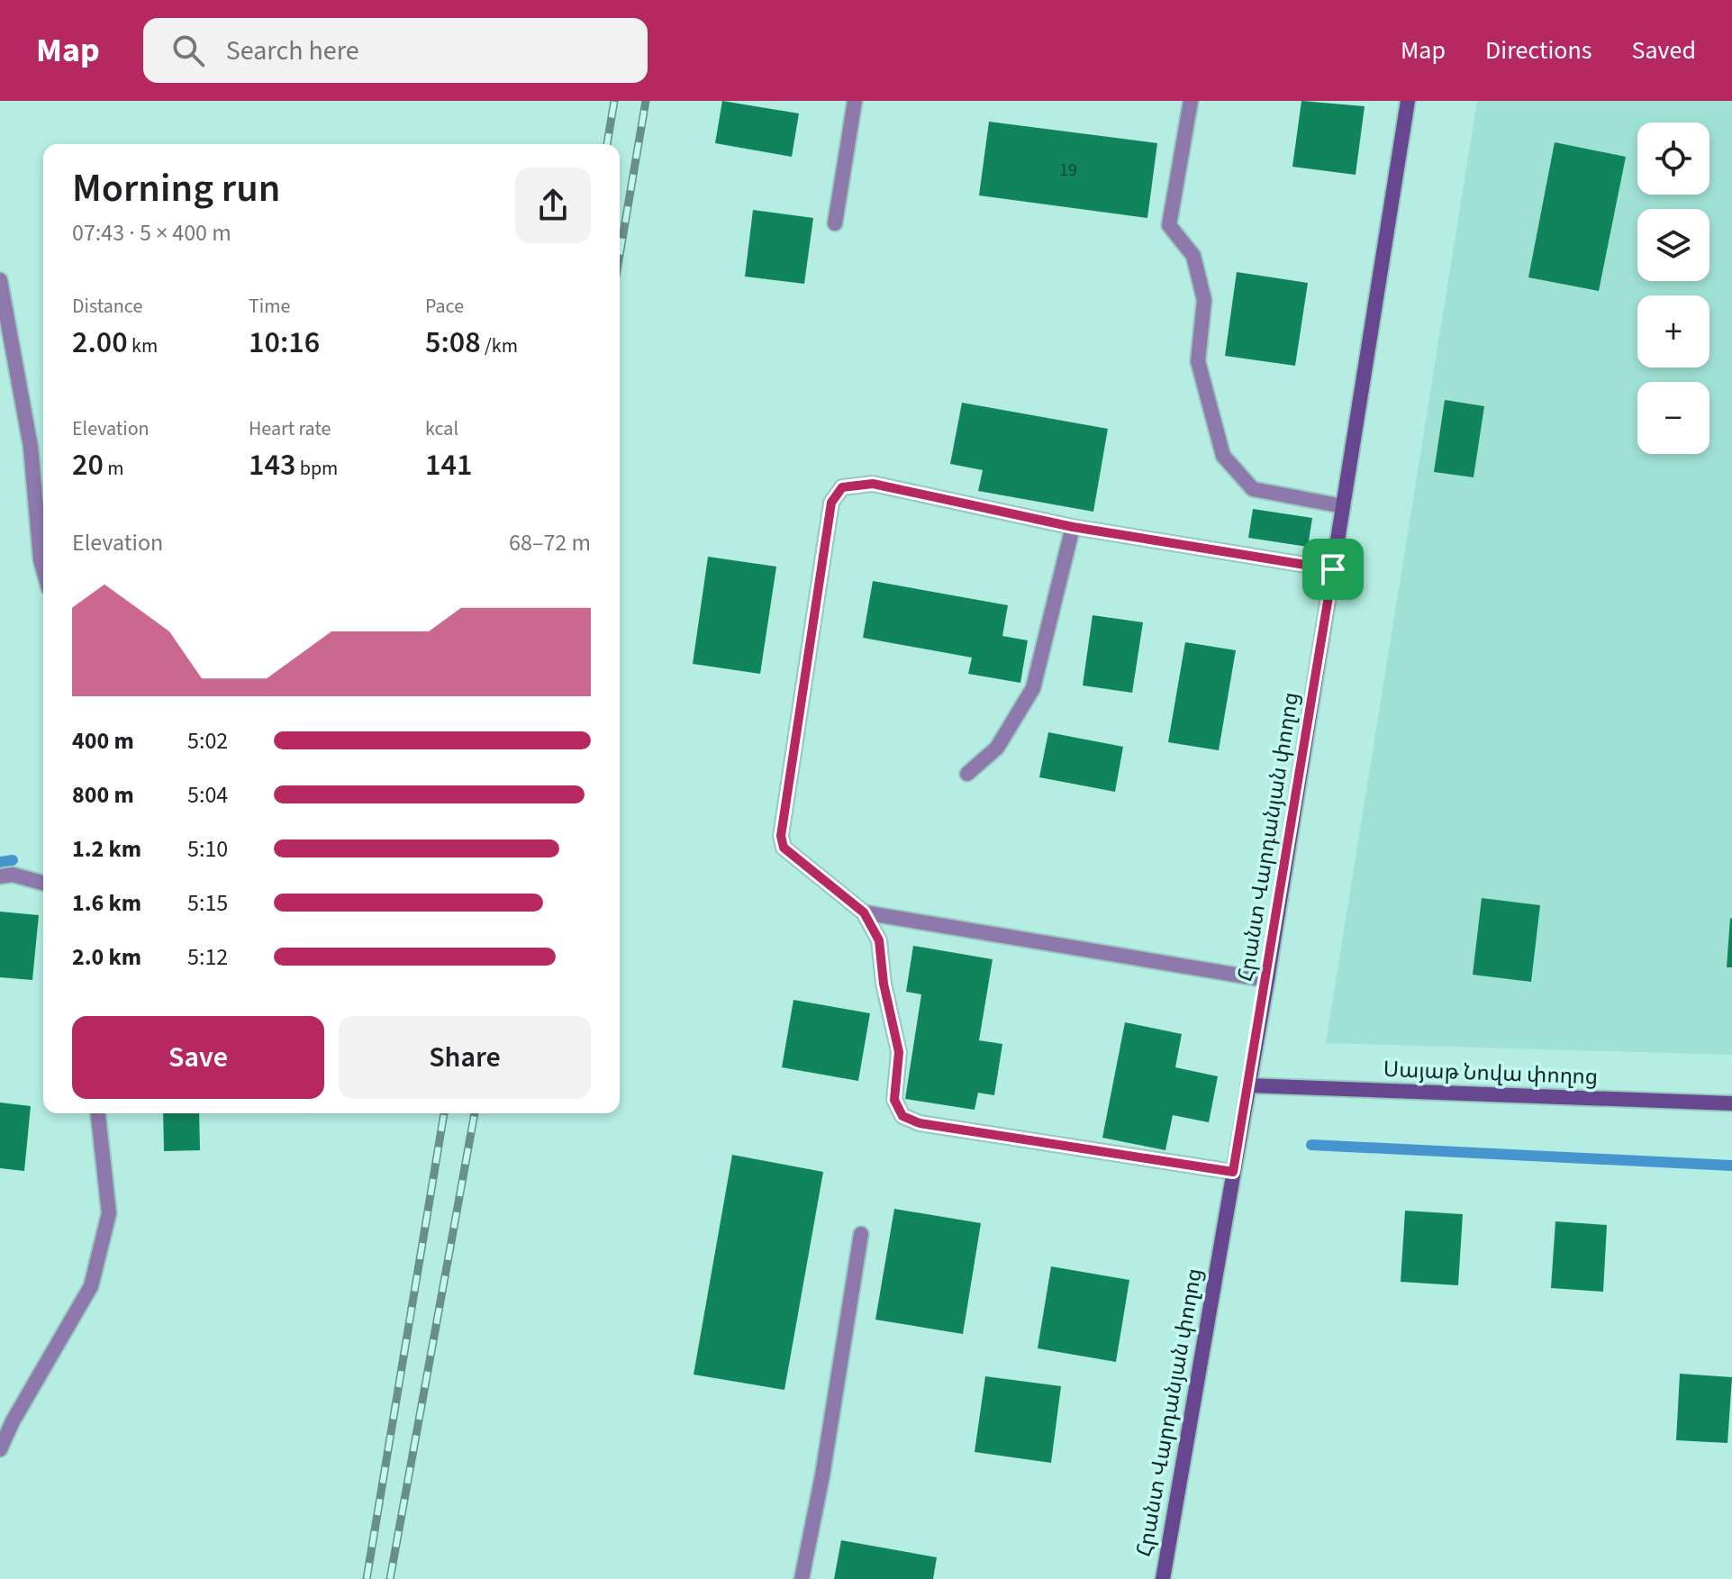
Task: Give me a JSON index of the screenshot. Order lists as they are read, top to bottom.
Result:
{
  "streets": {
    "main road": ["Հրանտ Վարդանյան փողոց", "Սայաթ Նովա փողոց"]
  },
  "crossings": [
    ["Հրանտ Վարդանյան փողոց", "Սայաթ Նովա փողոց"]
  ],
  "house_numbers": ["19"],
  "page": {
    "header": "Map",
    "search": "Search here",
    "nav": ["Map", "Directions", "Saved"],
    "map_buttons": ["+", "−"],
    "heading": ["Morning run", "07:43 · 5 × 400 m"],
    "stats": [
      ["Distance", "2.00 km"],
      ["Time", "10:16"],
      ["Pace", "5:08 /km"],
      ["Elevation", "20 m"],
      ["Heart rate", "143 bpm"],
      ["kcal", "141"]
    ],
    "chart": ["Elevation", "68–72 m"],
    "list": [
      {
        "name": "400 m",
        "note": "5:02"
      },
      {
        "name": "800 m",
        "note": "5:04"
      },
      {
        "name": "1.2 km",
        "note": "5:10"
      },
      {
        "name": "1.6 km",
        "note": "5:15"
      },
      {
        "name": "2.0 km",
        "note": "5:12"
      }
    ],
    "buttons": ["Save", "Share"]
  }
}
